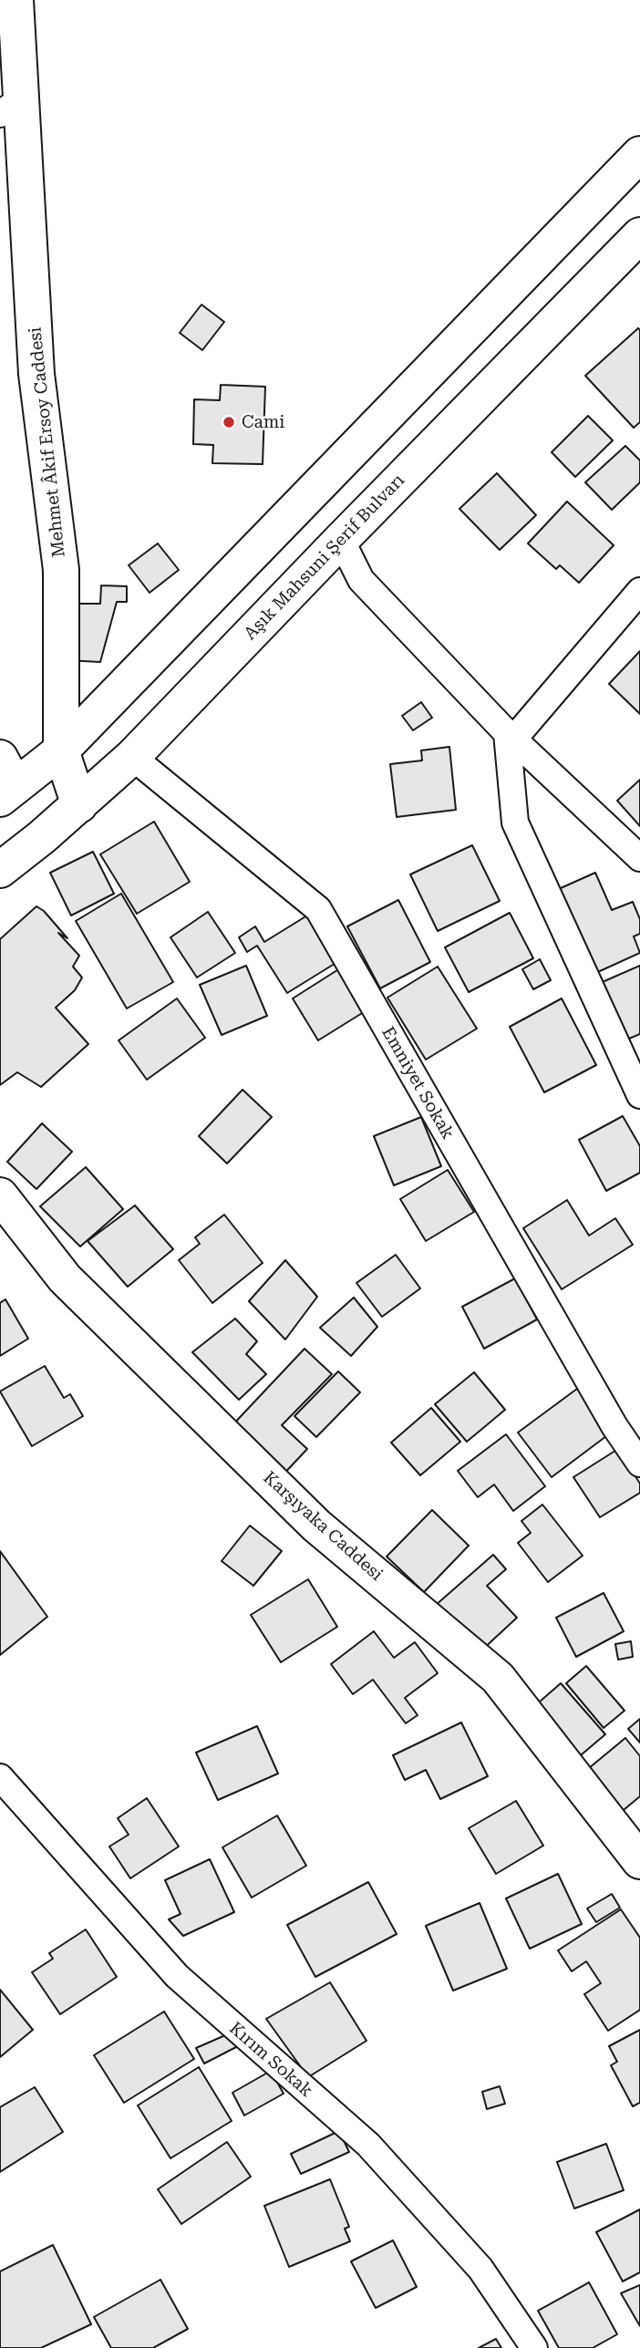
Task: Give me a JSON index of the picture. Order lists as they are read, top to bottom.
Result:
{
  "streets": {
    "main road": ["Mehmet Âkif Ersoy Caddesi", "Aşık Mahsuni Şerif Bulvarı", "Karşıyaka Caddesi"],
    "street": ["Emniyet Sokak", "Kırım Sokak"]
  },
  "crossings": [
    ["Mehmet Âkif Ersoy Caddesi", "Aşık Mahsuni Şerif Bulvarı"],
    ["Aşık Mahsuni Şerif Bulvarı", "Emniyet Sokak"]
  ],
  "places": ["Cami"]
}
